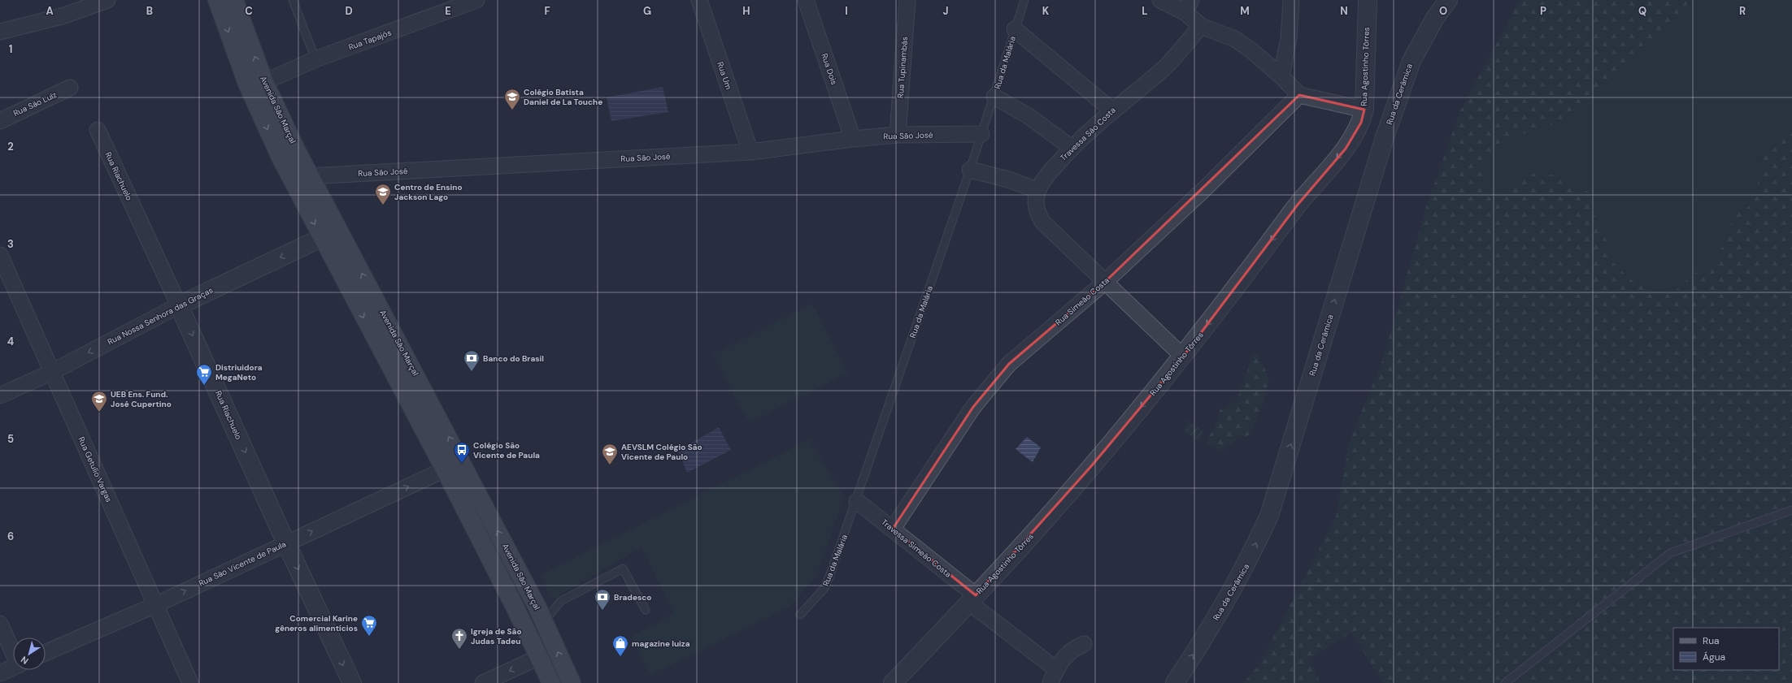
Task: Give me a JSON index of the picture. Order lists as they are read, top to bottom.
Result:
{
  "streets": {
    "main road": ["Avenida São Marçal"],
    "street": [
      "Rua Tapajós",
      "Rua Agostinho Tôrres",
      "Rua Tupinambás",
      "Rua Dois",
      "Rua Um",
      "Rua da Cerâmica",
      "Rua São Luíz",
      "Travessa São Costa",
      "Rua São José",
      "Rua Riachuelo",
      "Rua Simeão Costa",
      "Rua Nossa Senhora das Graças",
      "Rua Getulio Vargas",
      "Travessa Simeão Costa",
      "Rua São Vicente de Paula"
    ],
    "lane": ["Rua da Malária"]
  },
  "crossings": [
    ["Rua Tapajós", "Avenida São Marçal"],
    ["Rua da Malária", "Rua São José"],
    ["Rua da Malária", "Travessa Simeão Costa"],
    ["Rua Agostinho Tôrres", "Travessa Simeão Costa"],
    ["Rua Tupinambás", "Rua São José"],
    ["Rua Dois", "Rua São José"],
    ["Rua Um", "Rua São José"],
    ["Avenida São Marçal", "Rua São José"],
    ["Avenida São Marçal", "Rua Nossa Senhora das Graças"],
    ["Avenida São Marçal", "Rua São Vicente de Paula"],
    ["Rua Riachuelo", "Rua Nossa Senhora das Graças"],
    ["Rua Riachuelo", "Rua São Vicente de Paula"],
    ["Rua Simeão Costa", "Travessa Simeão Costa"],
    ["Rua Nossa Senhora das Graças", "Rua Getulio Vargas"],
    ["Rua Getulio Vargas", "Rua São Vicente de Paula"]
  ],
  "one_way": [
    "Rua Agostinho Tôrres",
    "Rua da Cerâmica",
    "Rua Riachuelo",
    "Rua Nossa Senhora das Graças",
    "Rua São Vicente de Paula"
  ],
  "places": {
    "school or university": [
      "Colégio Batista Daniel de La Touche",
      "Centro de Ensino Jackson Lago",
      "UEB Ens. Fund. José Cupertino",
      "AEVSLM Colégio São Vicente de Paulo"
    ],
    "bank": ["Banco do Brasil", "Bradesco"],
    "supermarket": ["Distriuidora MegaNeto", "Comercial Karine gêneros alimentícios"],
    "bus stop": ["Colégio São Vicente de Paula"],
    "church": ["Igreja de São Judas Tadeu"],
    "shop": ["magazine luiza"]
  },
  "legend": ["Rua", "Água"],
  "north": "bottom left",
  "grid": {
    "columns": [
      "A",
      "B",
      "C",
      "D",
      "E",
      "F",
      "G",
      "H",
      "I",
      "J",
      "K",
      "L",
      "M",
      "N",
      "O",
      "P",
      "Q",
      "R"
    ],
    "rows": [
      "1",
      "2",
      "3",
      "4",
      "5",
      "6"
    ]
  }
}
